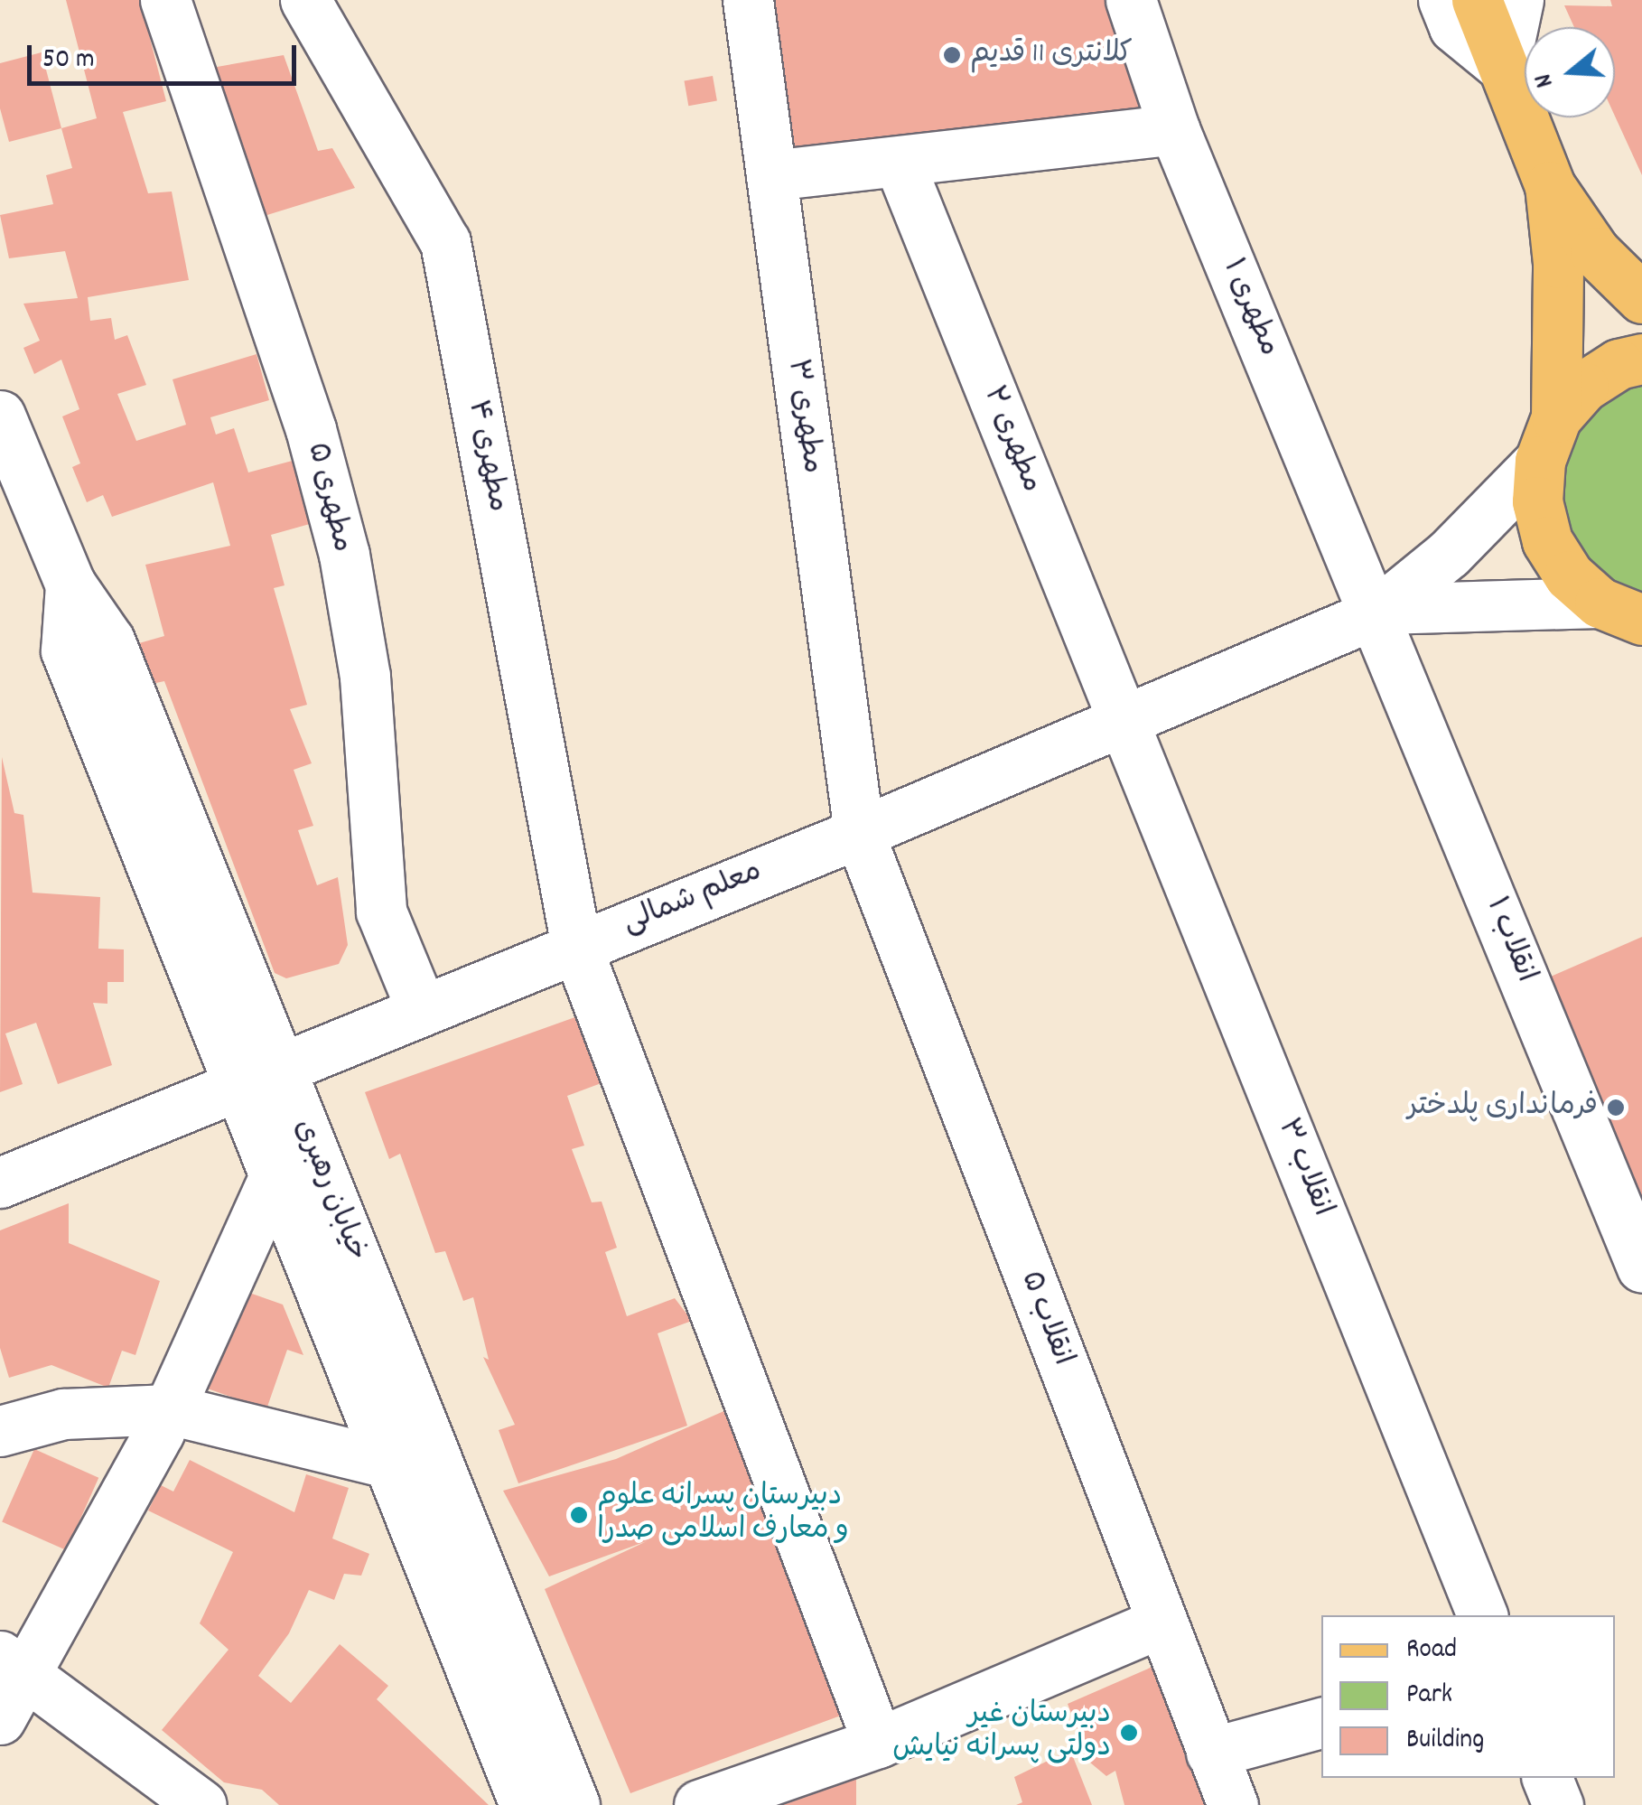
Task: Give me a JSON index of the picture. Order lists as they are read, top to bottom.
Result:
{
  "streets": {
    "street": [
      "مطهری ۱",
      "مطهری ۳",
      "مطهری ۲",
      "مطهری ۴",
      "مطهری ۵",
      "معلم شمالی",
      "انقلاب ۱",
      "انقلاب ۳",
      "خیابان رهبری",
      "انقلاب ۵"
    ]
  },
  "crossings": [
    ["مطهری ۱", "معلم شمالی"],
    ["مطهری ۱", "انقلاب ۱"],
    ["مطهری ۳", "معلم شمالی"],
    ["مطهری ۳", "انقلاب ۵"],
    ["مطهری ۲", "معلم شمالی"],
    ["مطهری ۲", "انقلاب ۳"],
    ["مطهری ۴", "معلم شمالی"],
    ["مطهری ۵", "معلم شمالی"],
    ["معلم شمالی", "انقلاب ۱"],
    ["معلم شمالی", "انقلاب ۳"],
    ["معلم شمالی", "خیابان رهبری"],
    ["معلم شمالی", "انقلاب ۵"]
  ],
  "places": [
    "کلانتری 11 قدیم",
    "فرمانداری پلدختر",
    "دبیرستان پسرانه علوم و معارف اسلامی صدرا",
    "دبیرستان غیر دولتی پسرانه نیایش"
  ],
  "legend": ["Road", "Park", "Building"],
  "scale_bar": "50 m",
  "north": "left"
}
